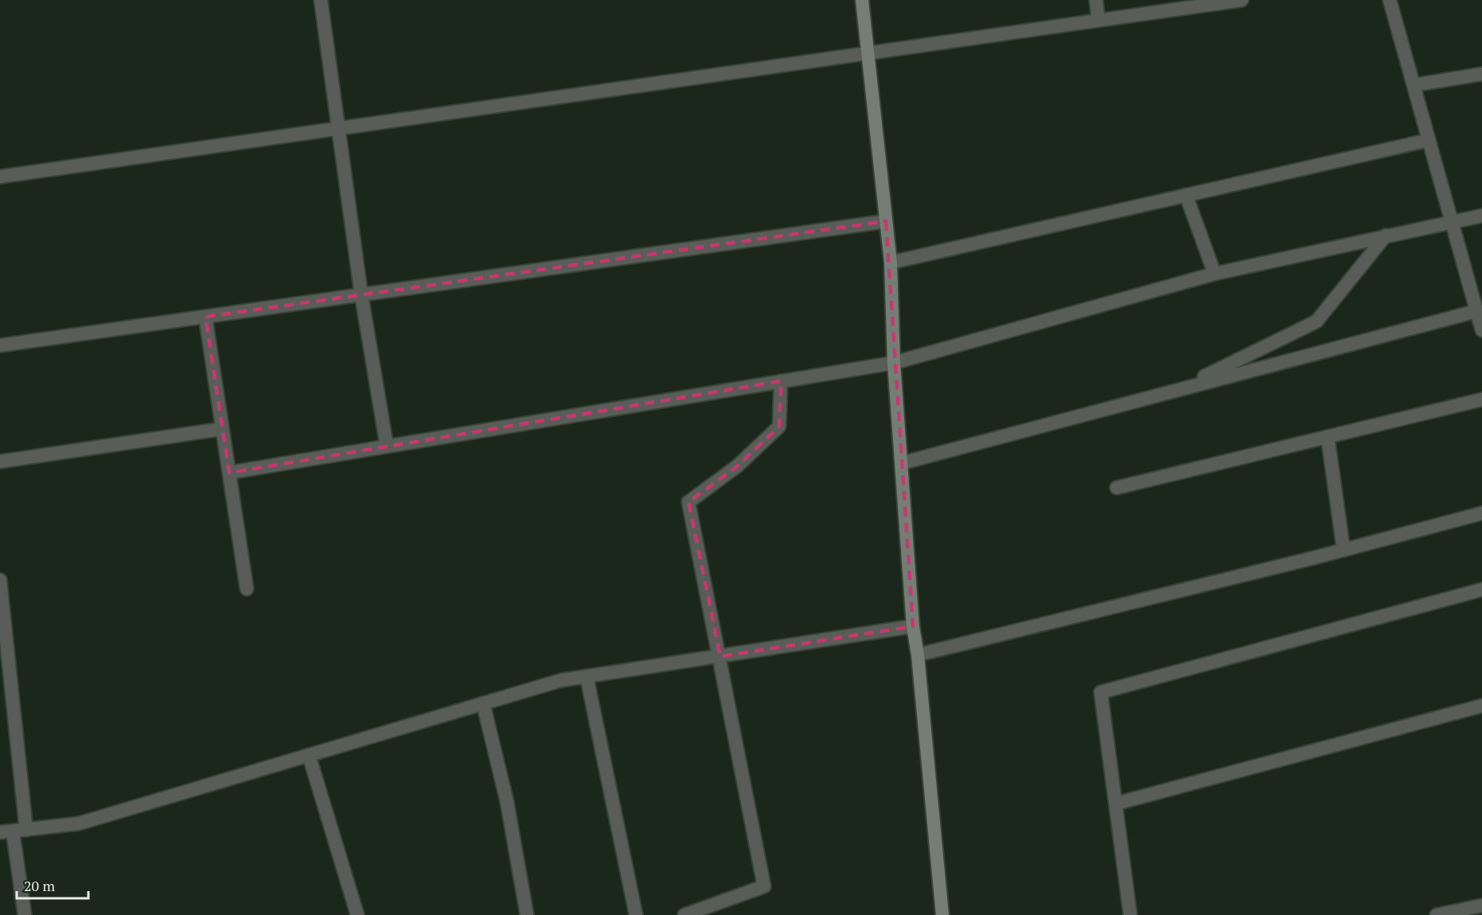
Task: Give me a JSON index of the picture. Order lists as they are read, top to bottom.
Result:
{
  "scale_bar": "20 m"
}
